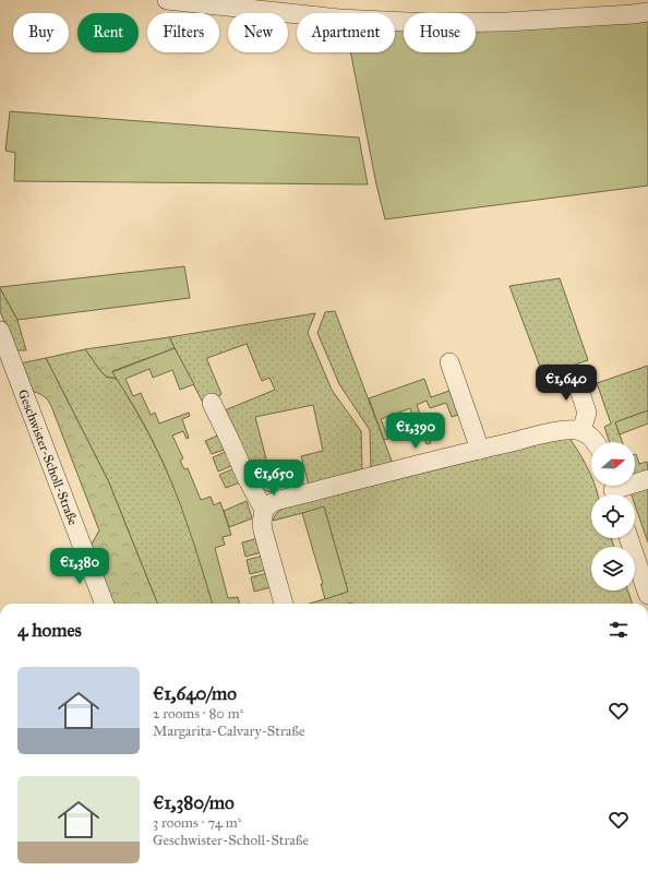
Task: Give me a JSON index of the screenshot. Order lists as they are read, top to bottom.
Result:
{
  "streets": {
    "street": ["Geschwister-Scholl-Straße"]
  },
  "north": "right",
  "page": {
    "chip": [
      "Buy",
      "Rent",
      "Filters",
      "New",
      "Apartment",
      "House"
    ],
    "price": [
      "€1,640",
      "€1,390",
      "€1,650",
      "€1,380"
    ],
    "heading": "4 homes",
    "list": [
      {
        "name": "€1,640/mo",
        "note": "2 rooms · 80 m² · Margarita-Calvary-Straße"
      },
      {
        "name": "€1,380/mo",
        "note": "3 rooms · 74 m² · Geschwister-Scholl-Straße"
      }
    ]
  }
}
